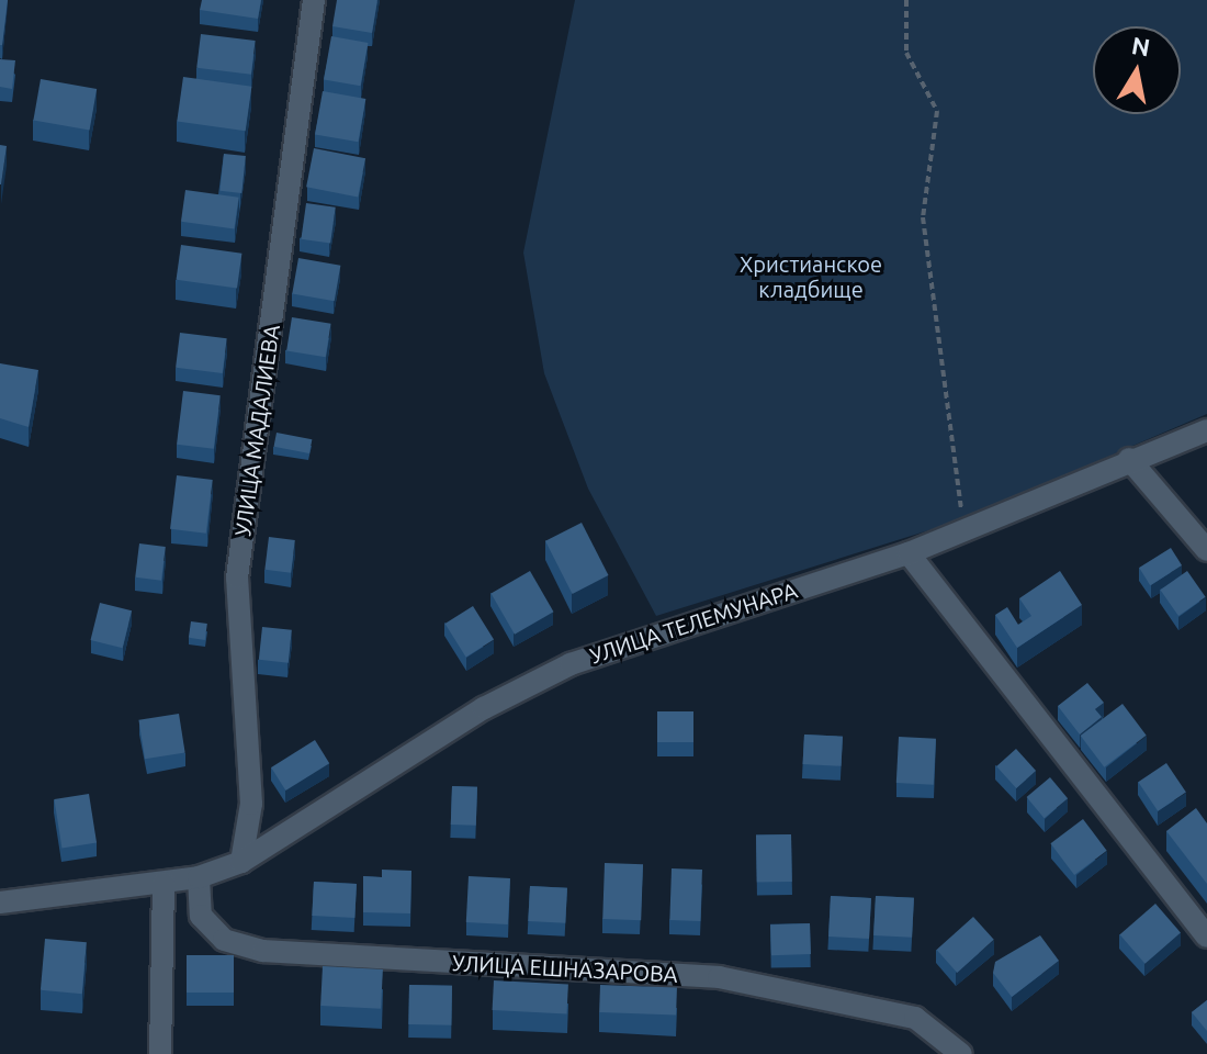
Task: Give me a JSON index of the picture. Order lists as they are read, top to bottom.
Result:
{
  "streets": {
    "street": ["УЛИЦА МАДАЛИЕВА", "УЛИЦА ТЕЛЕМУНАРА", "УЛИЦА ЕШНАЗАРОВА"]
  },
  "crossings": [
    ["УЛИЦА МАДАЛИЕВА", "УЛИЦА ТЕЛЕМУНАРА"],
    ["УЛИЦА ТЕЛЕМУНАРА", "УЛИЦА ЕШНАЗАРОВА"]
  ],
  "parks": ["Христианское кладбище"],
  "north": "top"
}
